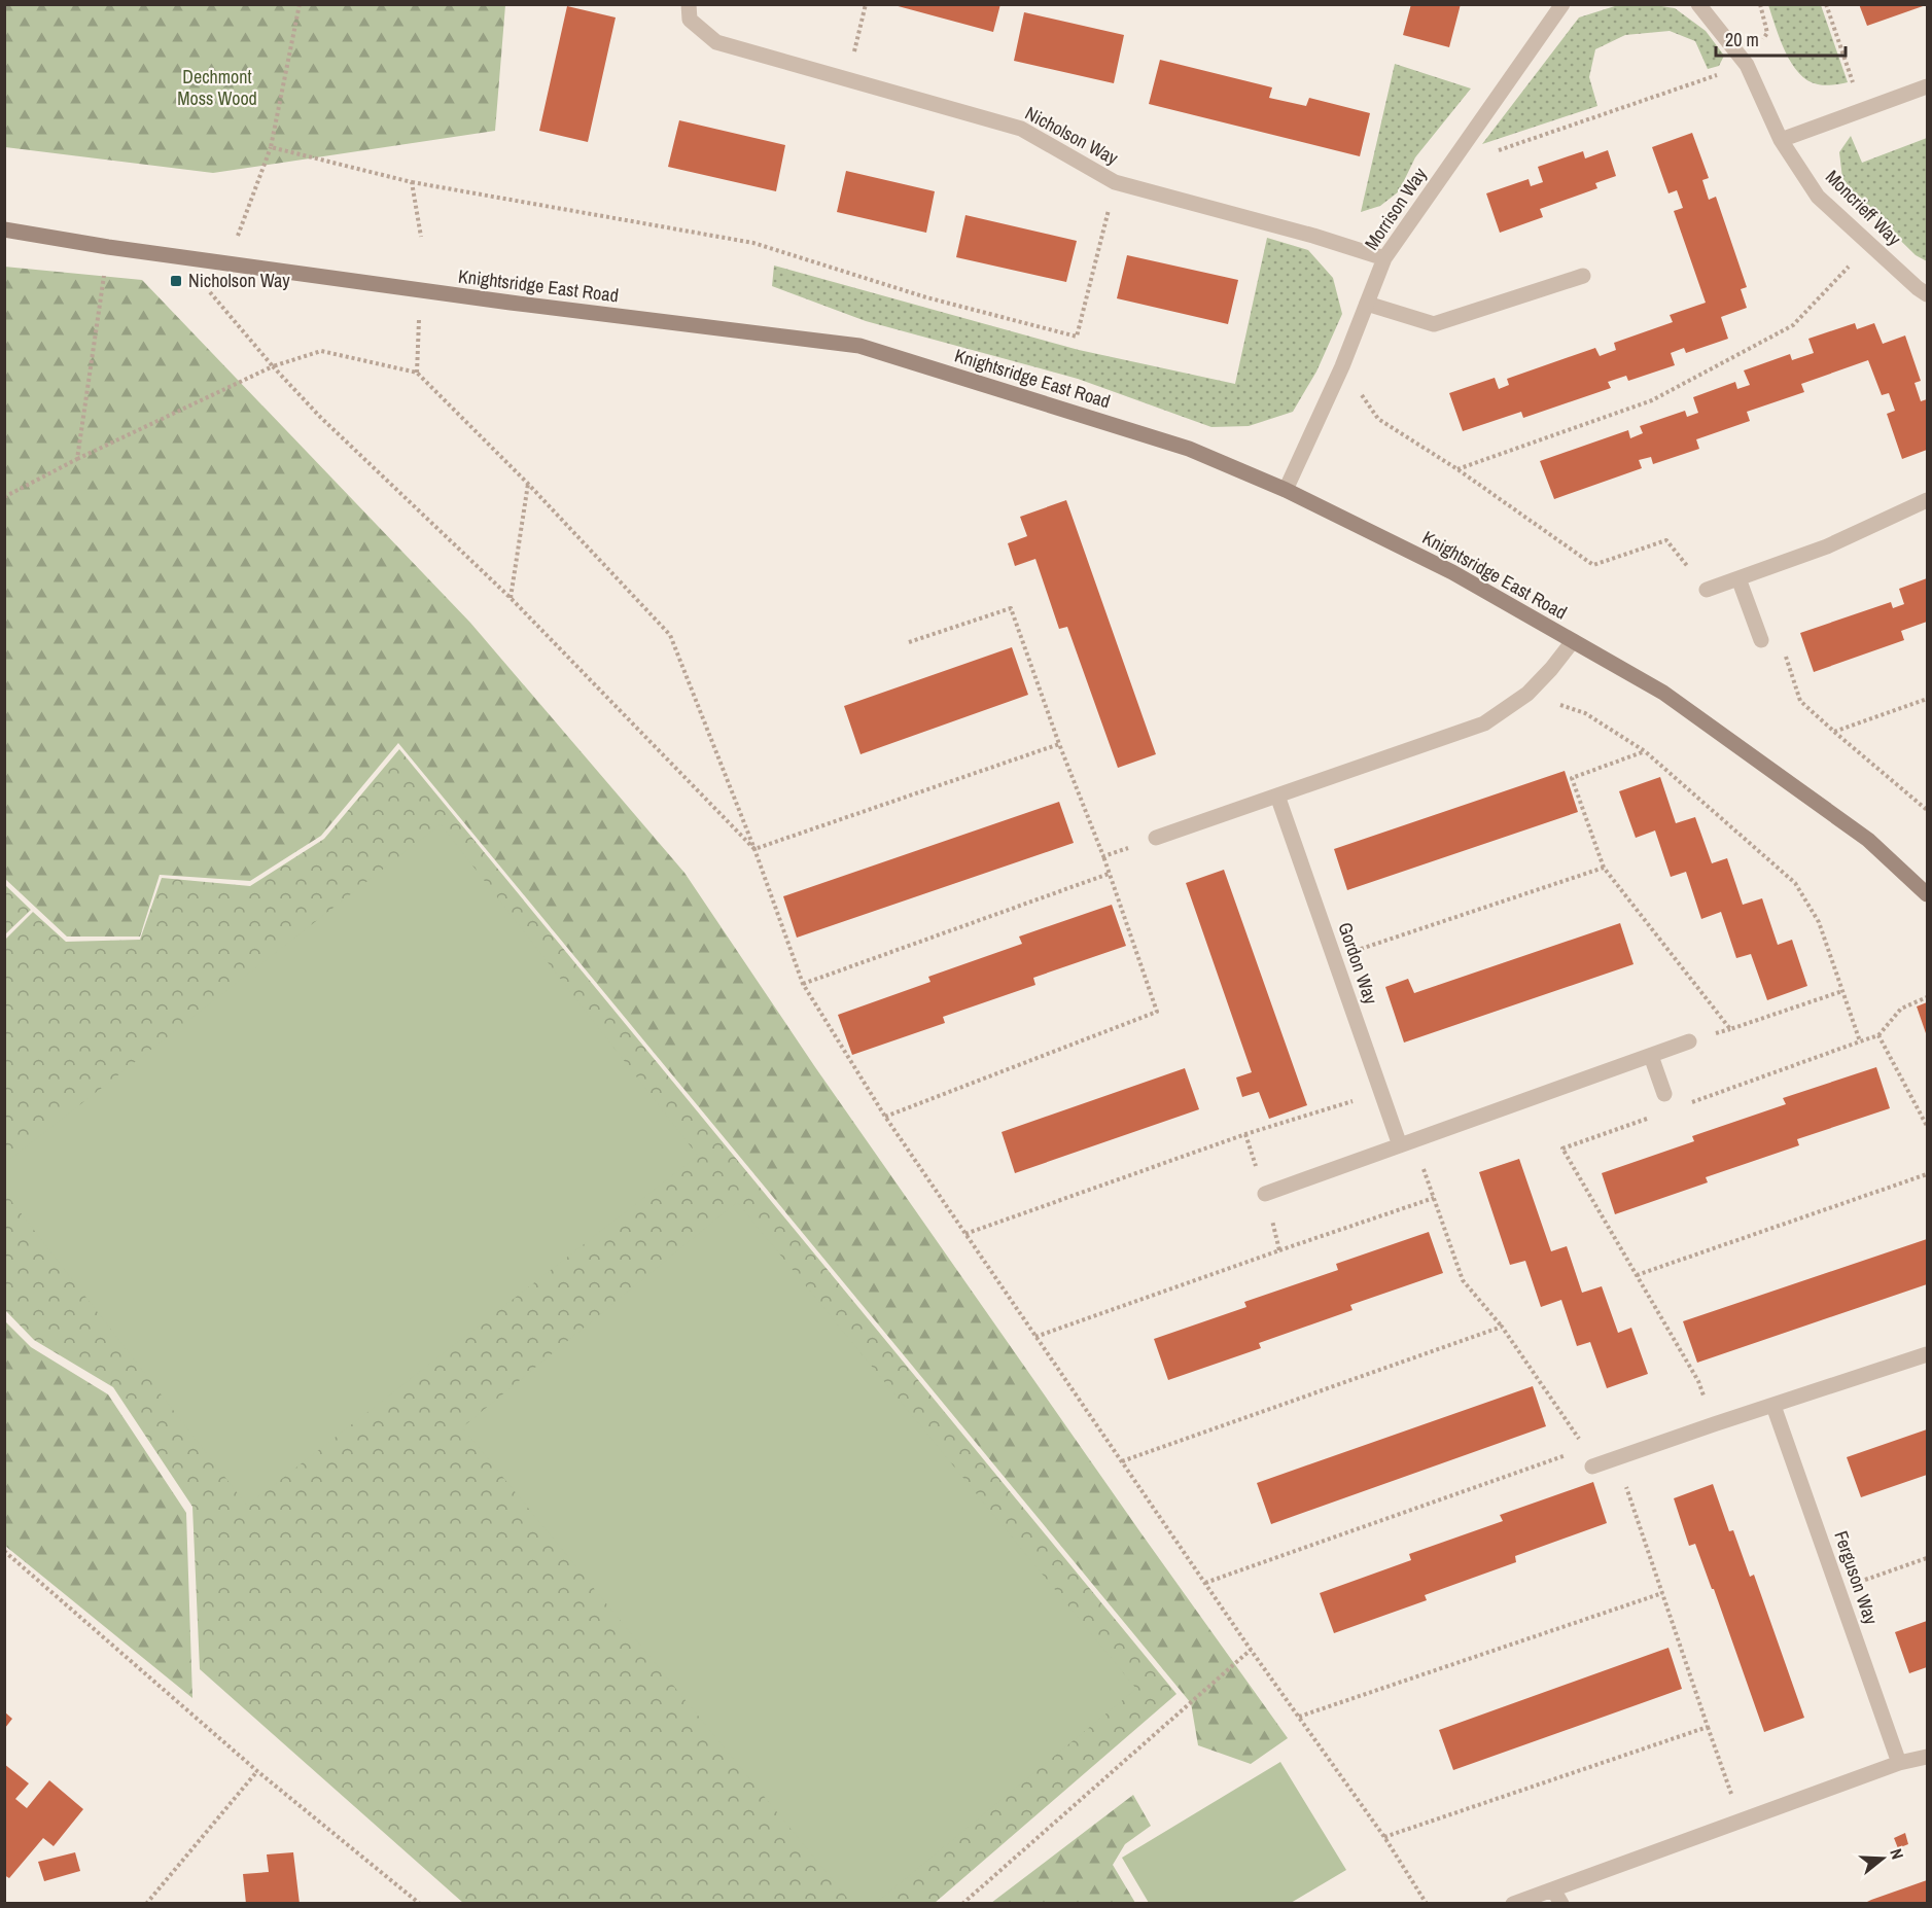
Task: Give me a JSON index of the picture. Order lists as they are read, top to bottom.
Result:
{
  "streets": {
    "street": [
      "Nicholson Way",
      "Moncrieff Way",
      "Morrison Way",
      "Knightsridge East Road",
      "Gordon Way",
      "Ferguson Way"
    ]
  },
  "crossings": [
    ["Nicholson Way", "Morrison Way"],
    ["Morrison Way", "Knightsridge East Road"]
  ],
  "parks": ["Dechmont Moss Wood"],
  "places": {
    "transit": ["Nicholson Way"]
  },
  "scale_bar": "20 m",
  "north": "right"
}
